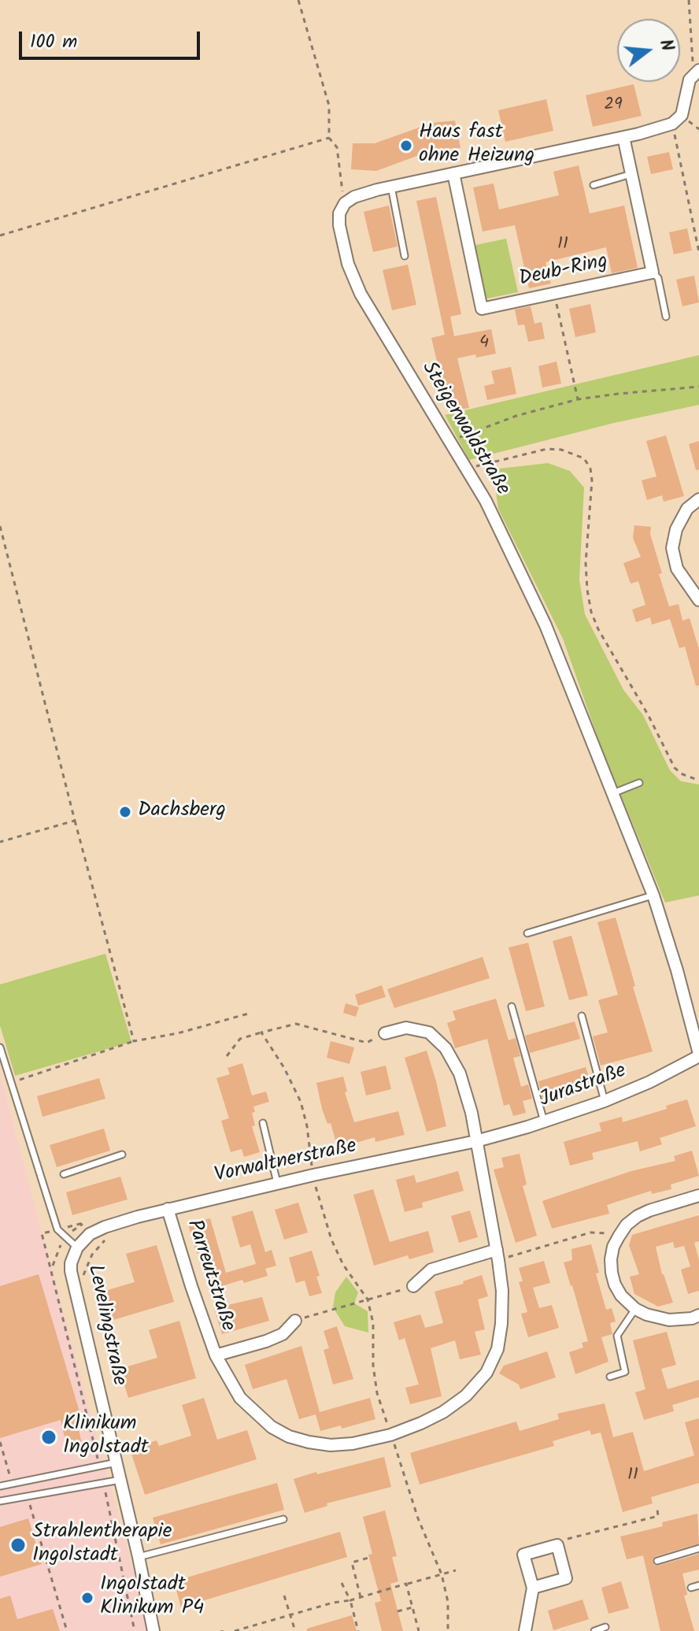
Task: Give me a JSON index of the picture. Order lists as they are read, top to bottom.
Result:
{
  "streets": {
    "street": [
      "Deub-Ring",
      "Steigerwaldstraße",
      "Jurastraße",
      "Vorwaltnerstraße",
      "Parreutstraße",
      "Levelingstraße"
    ]
  },
  "crossings": [
    ["Steigerwaldstraße", "Jurastraße"],
    ["Jurastraße", "Vorwaltnerstraße"],
    ["Jurastraße", "Parreutstraße"],
    ["Vorwaltnerstraße", "Parreutstraße"],
    ["Vorwaltnerstraße", "Levelingstraße"]
  ],
  "places": [
    "Haus fast ohne Heizung",
    "Dachsberg",
    "Klinikum Ingolstadt",
    "Strahlentherapie Ingolstadt",
    "Ingolstadt Klinikum P4"
  ],
  "house_numbers": [
    "29",
    "11",
    "4",
    "11"
  ],
  "scale_bar": "100 m",
  "north": "right"
}
